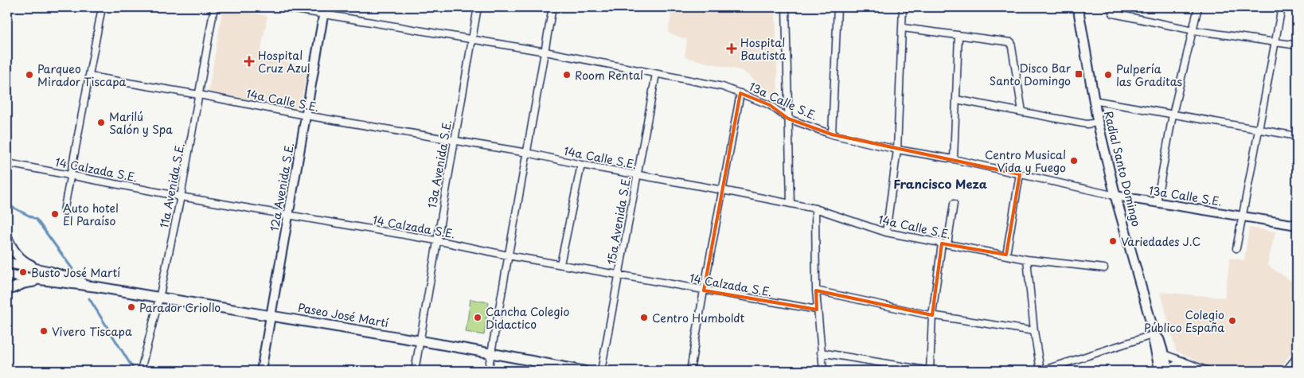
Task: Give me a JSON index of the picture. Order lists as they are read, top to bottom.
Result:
{
  "streets": {
    "main road": ["Radial Santo Domingo", "Paseo José Martí"],
    "street": [
      "14a Calle S.E.",
      "13a Calle S.E.",
      "13a Avenida S.E.",
      "14 Calzada S.E.",
      "11a Avenida S.E.",
      "12a Avenida S.E.",
      "15a Avenida S.E."
    ]
  },
  "crossings": [
    ["14a Calle S.E.", "13a Avenida S.E."],
    ["14a Calle S.E.", "11a Avenida S.E."],
    ["14a Calle S.E.", "12a Avenida S.E."],
    ["14a Calle S.E.", "15a Avenida S.E."],
    ["13a Calle S.E.", "13a Avenida S.E."],
    ["13a Calle S.E.", "Radial Santo Domingo"],
    ["13a Calle S.E.", "12a Avenida S.E."],
    ["13a Calle S.E.", "15a Avenida S.E."],
    ["13a Avenida S.E.", "14 Calzada S.E."],
    ["13a Avenida S.E.", "Paseo José Martí"],
    ["14 Calzada S.E.", "11a Avenida S.E."],
    ["14 Calzada S.E.", "12a Avenida S.E."],
    ["14 Calzada S.E.", "15a Avenida S.E."],
    ["11a Avenida S.E.", "Paseo José Martí"],
    ["12a Avenida S.E.", "Paseo José Martí"]
  ],
  "districts": ["Francisco Meza"],
  "places": {
    "health": ["Hospital Bautista", "Hospital Cruz Azul"],
    "transit": ["Disco Bar Santo Domingo"],
    "other": [
      "Parqueo Mirador Tiscapa",
      "Room Rental",
      "Pulpería las Graditas",
      "Marilú Salón y Spa",
      "Centro Musical Vida y Fuego",
      "Auto hotel El Paraíso",
      "Variedades J.C",
      "Busto José Martí",
      "Parador Criollo",
      "Cancha Colegio Didactico",
      "Centro Humboldt",
      "Colegio Público España",
      "Vivero Tiscapa"
    ]
  }
}
